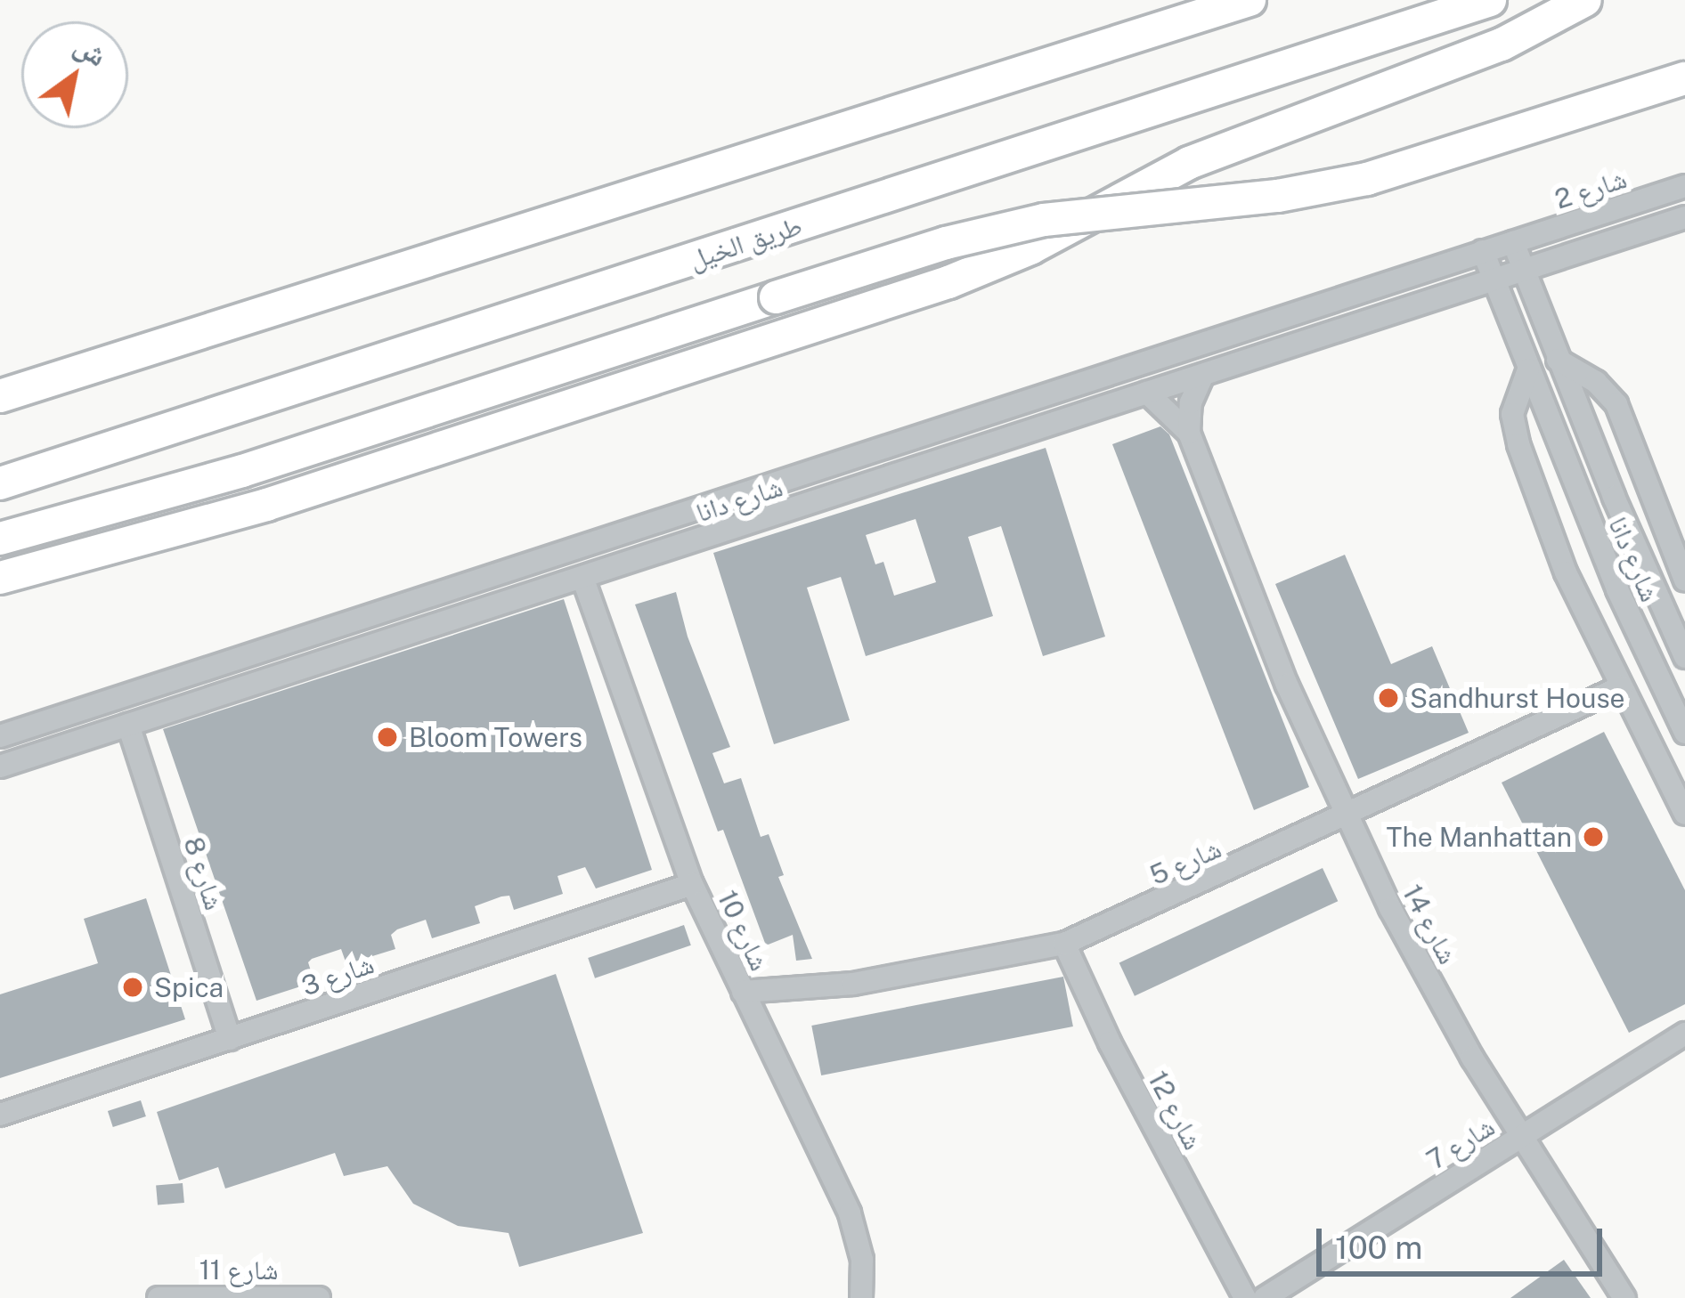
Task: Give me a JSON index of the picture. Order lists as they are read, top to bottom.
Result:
{
  "streets": {
    "highway": ["طريق الخيل"],
    "street": [
      "شارع 2",
      "شارع دانا",
      "شارع 5",
      "شارع 8",
      "شارع 14",
      "شارع 10",
      "شارع 3",
      "شارع 12",
      "شارع 7",
      "شارع 11"
    ]
  },
  "crossings": [
    ["شارع 2", "شارع دانا"],
    ["شارع دانا", "شارع 8"],
    ["شارع دانا", "شارع 14"],
    ["شارع دانا", "شارع 10"],
    ["شارع 5", "شارع 14"],
    ["شارع 5", "شارع 10"],
    ["شارع 5", "شارع 12"],
    ["شارع 8", "شارع 3"],
    ["شارع 14", "شارع 7"],
    ["شارع 10", "شارع 3"]
  ],
  "places": [
    "Sandhurst House",
    "Bloom Towers",
    "The Manhattan",
    "Spica"
  ],
  "scale_bar": "100 m",
  "north": "top right"
}
